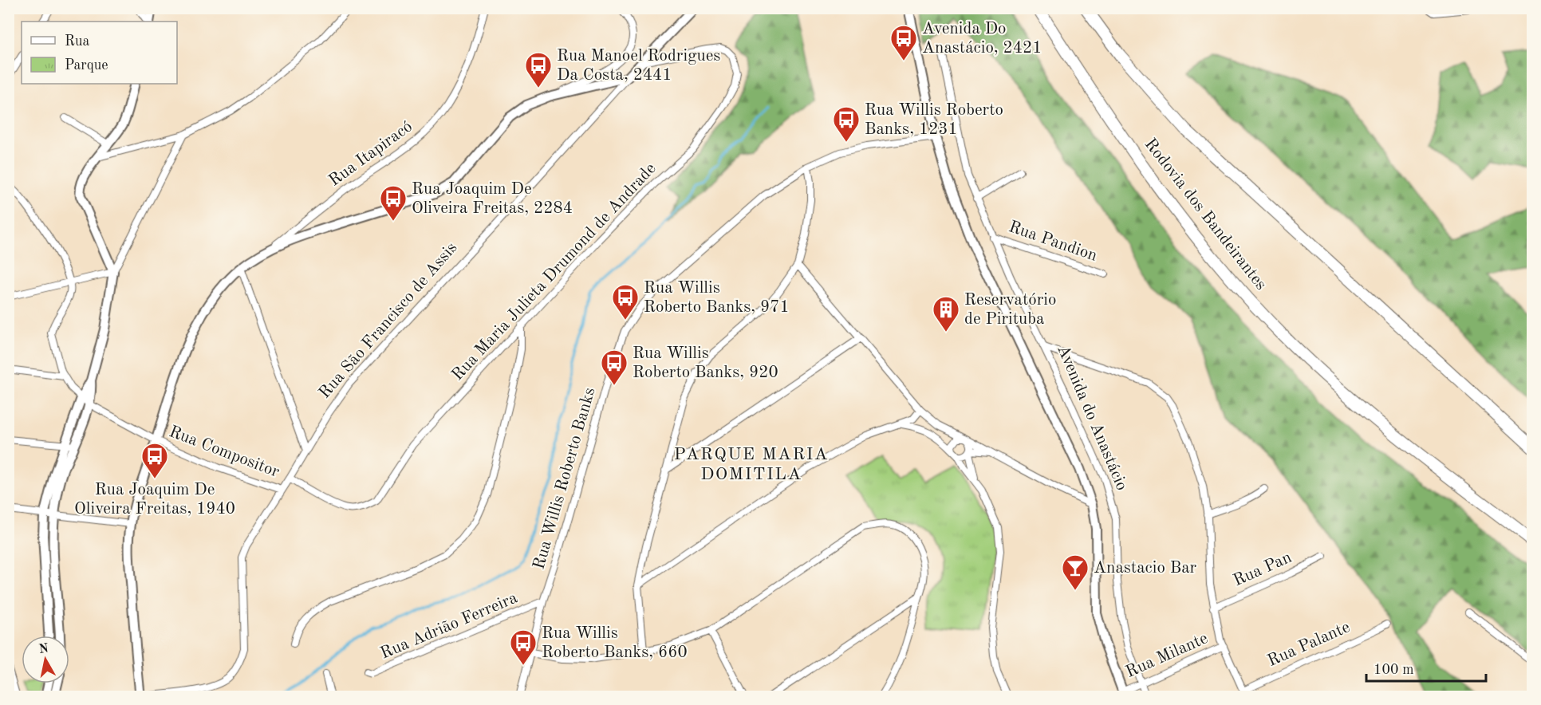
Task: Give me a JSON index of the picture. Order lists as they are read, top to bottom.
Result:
{
  "streets": {
    "highway": ["Rodovia dos Bandeirantes"],
    "main road": ["Rua São Francisco de Assis", "Avenida do Anastácio"],
    "street": [
      "Rua Itapiracó",
      "Rua Pandion",
      "Rua Maria Julieta Drumond de Andrade",
      "Rua Compositor",
      "Rua Willis Roberto Banks",
      "Rua Pan",
      "Rua Adrião Ferreira",
      "Rua Palante",
      "Rua Milante"
    ]
  },
  "crossings": [
    ["Rua Pandion", "Avenida do Anastácio"],
    ["Rua Maria Julieta Drumond de Andrade", "Rua São Francisco de Assis"],
    ["Rua São Francisco de Assis", "Rua Compositor"],
    ["Avenida do Anastácio", "Rua Willis Roberto Banks"],
    ["Avenida do Anastácio", "Rua Milante"],
    ["Rua Willis Roberto Banks", "Rua Adrião Ferreira"]
  ],
  "districts": ["PARQUE MARIA DOMITILA"],
  "places": {
    "bus stop": [
      "Avenida Do Anastácio, 2421",
      "Rua Manoel Rodrigues Da Costa, 2441",
      "Rua Willis Roberto Banks, 1231",
      "Rua Joaquim De Oliveira Freitas, 2284",
      "Rua Willis Roberto Banks, 971",
      "Rua Willis Roberto Banks, 920",
      "Rua Joaquim De Oliveira Freitas, 1940",
      "Rua Willis Roberto Banks, 660"
    ],
    "building": ["Reservatório de Pirituba"],
    "bar": ["Anastacio Bar"]
  },
  "legend": ["Rua", "Parque"],
  "scale_bar": "100 m",
  "north": "top"
}
